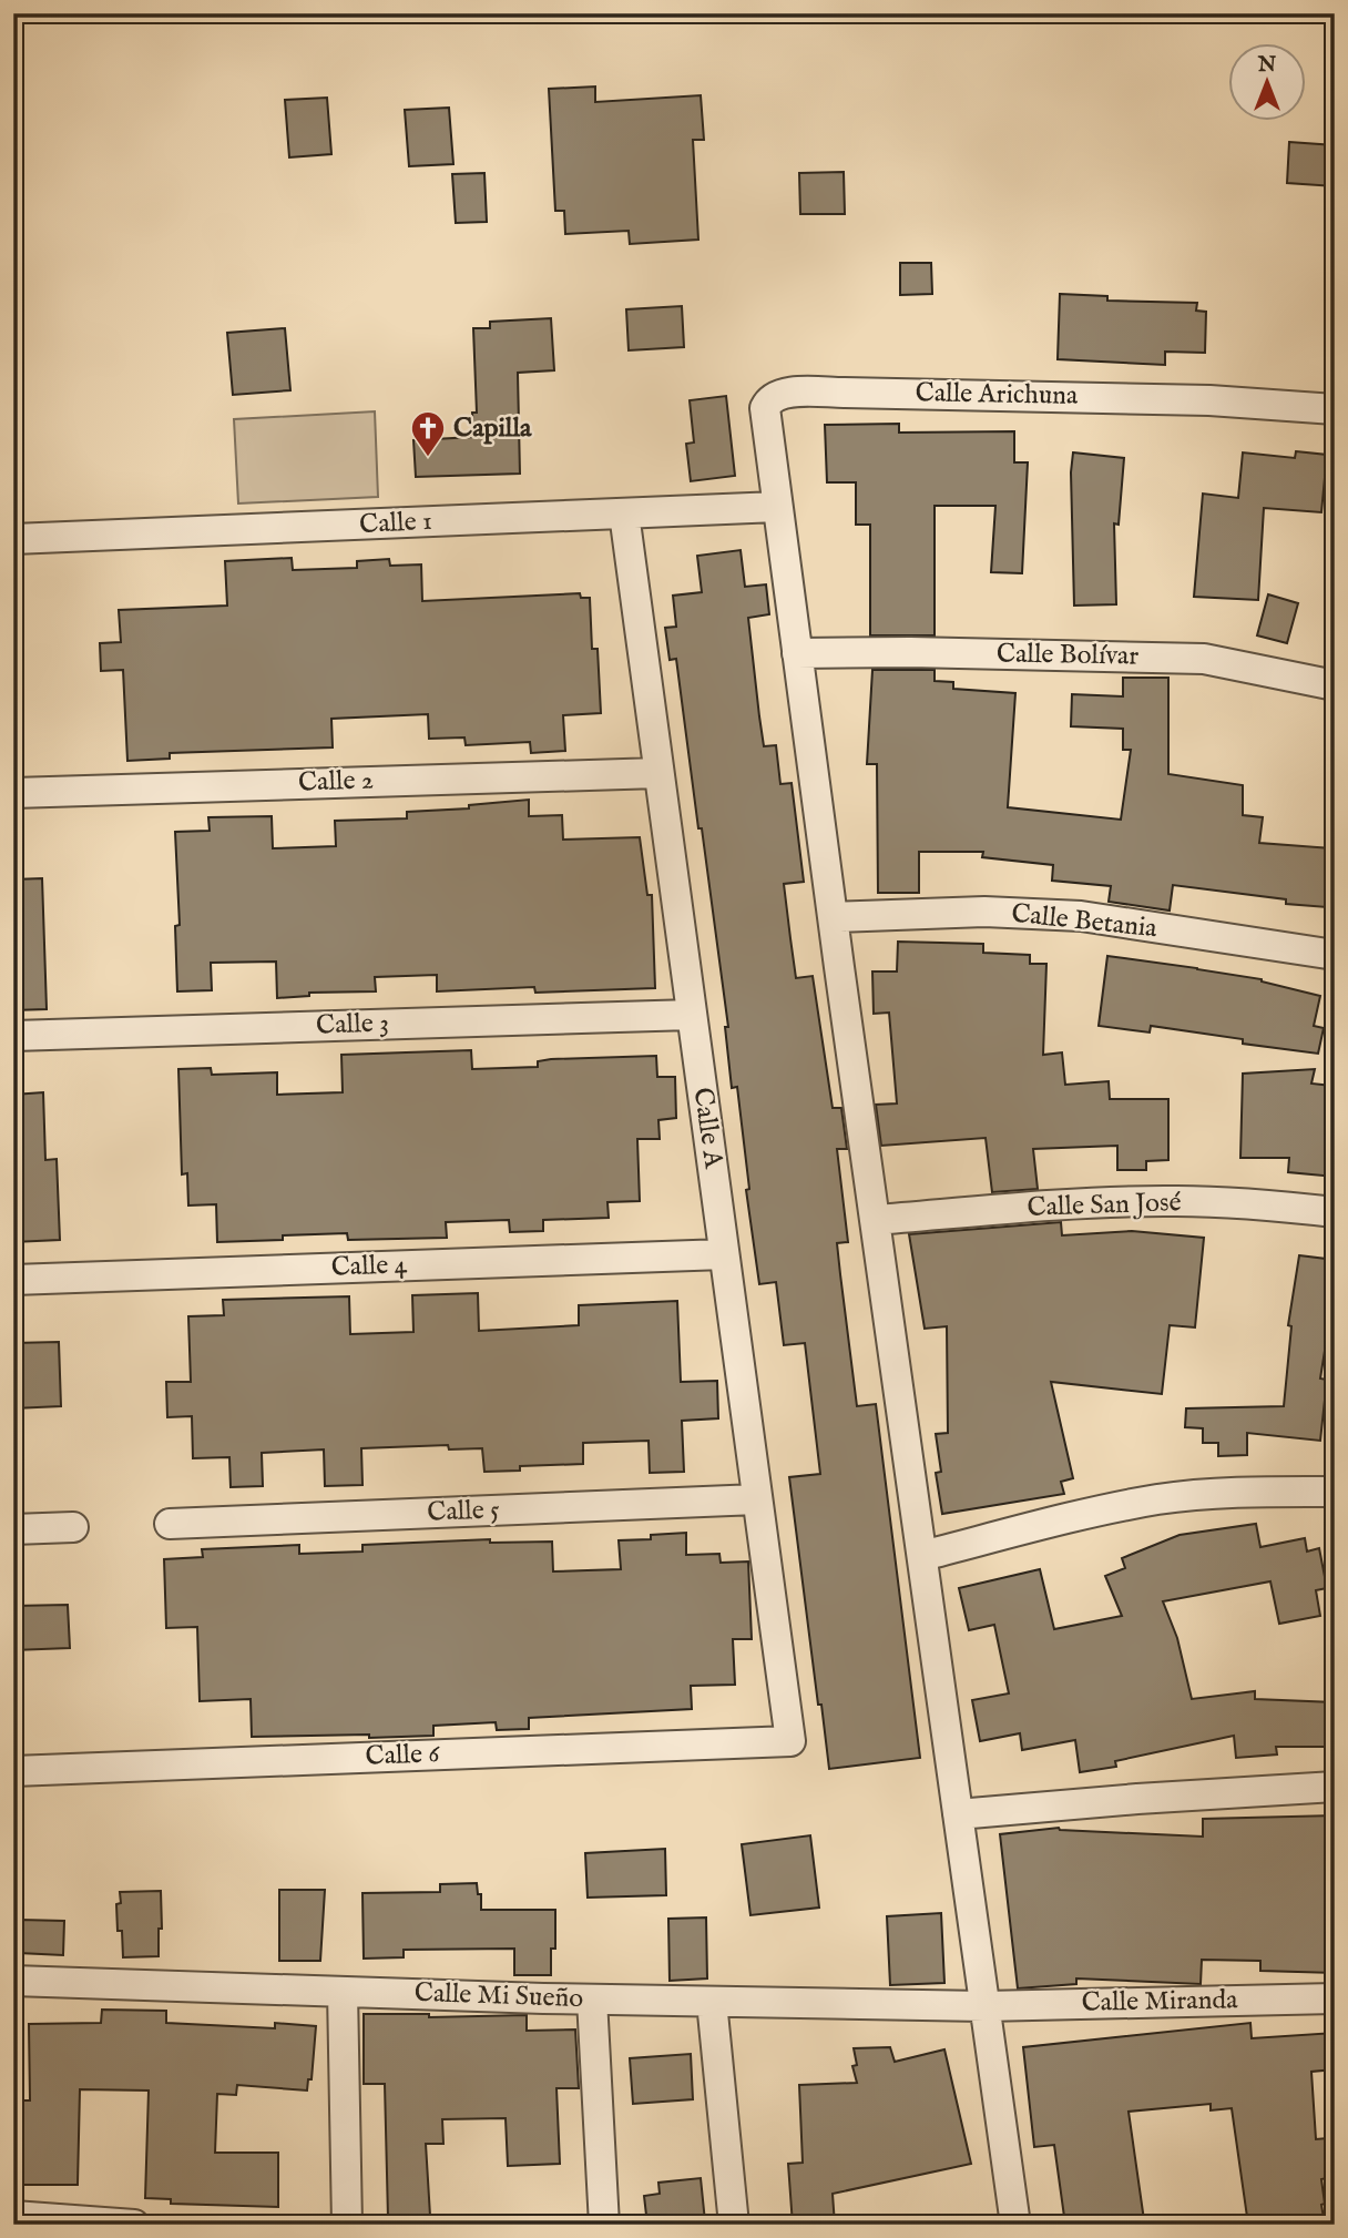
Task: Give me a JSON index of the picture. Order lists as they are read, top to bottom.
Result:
{
  "streets": {
    "street": [
      "Calle Arichuna",
      "Calle 1",
      "Calle Bolívar",
      "Calle 2",
      "Calle Betania",
      "Calle 3",
      "Calle A",
      "Calle San José",
      "Calle 4",
      "Calle 5",
      "Calle 6",
      "Calle Mi Sueño",
      "Calle Miranda"
    ]
  },
  "crossings": [
    ["Calle Arichuna", "Calle 1"],
    ["Calle 1", "Calle A"],
    ["Calle 2", "Calle A"],
    ["Calle 3", "Calle A"],
    ["Calle A", "Calle 4"],
    ["Calle A", "Calle 5"],
    ["Calle A", "Calle 6"],
    ["Calle Mi Sueño", "Calle Miranda"]
  ],
  "places": {
    "church": ["Capilla"]
  },
  "north": "top"
}
